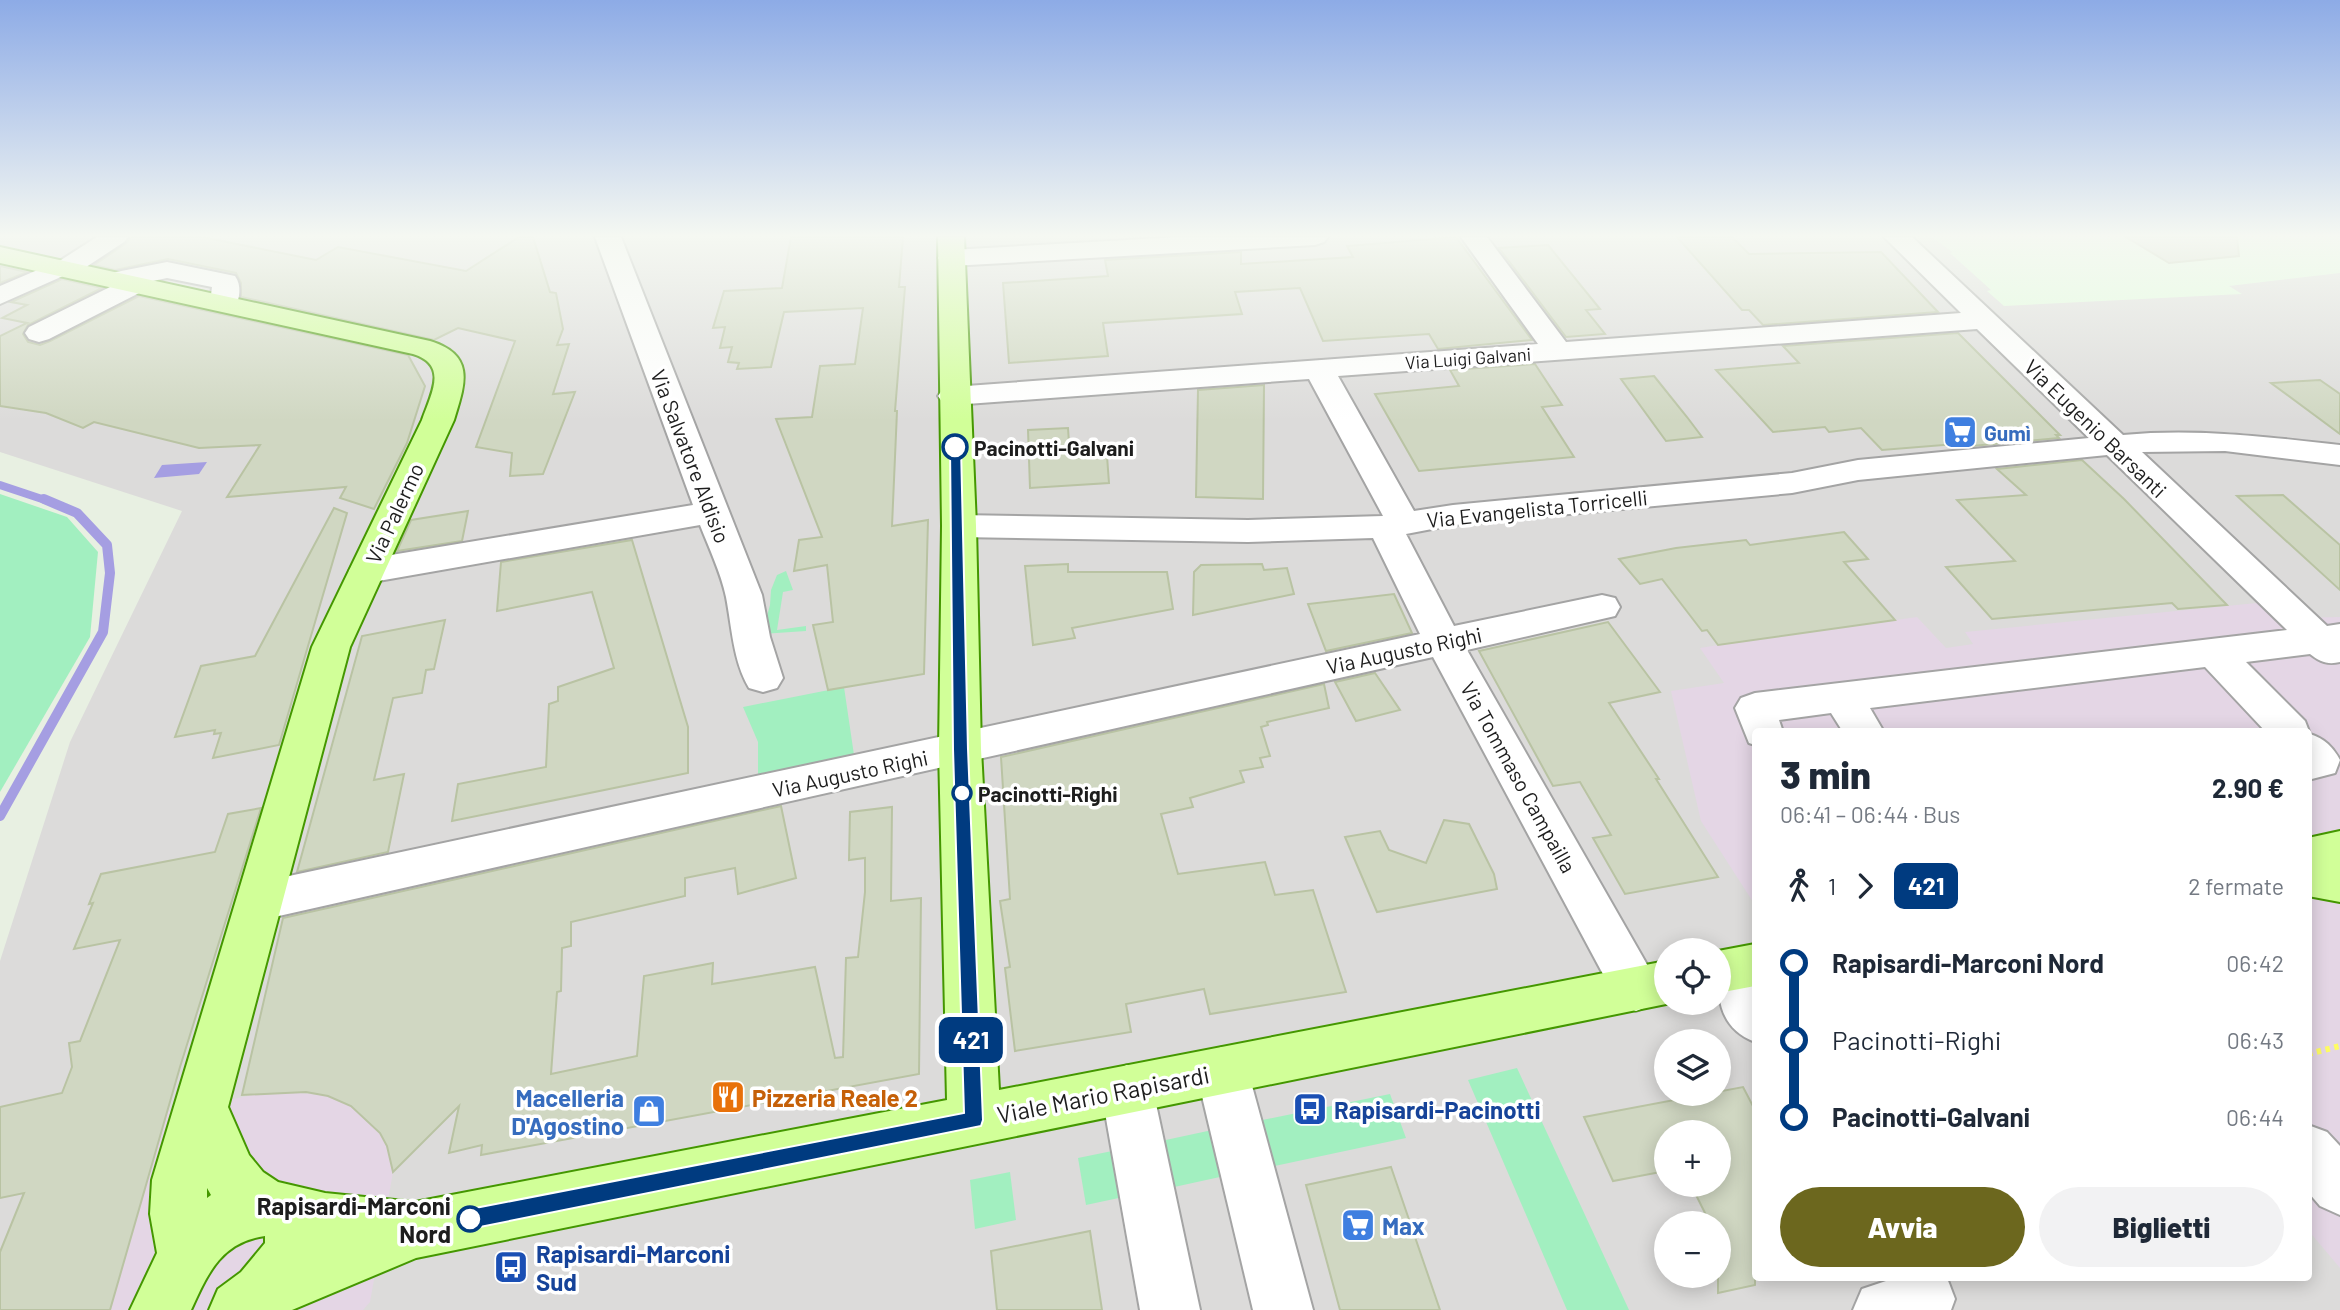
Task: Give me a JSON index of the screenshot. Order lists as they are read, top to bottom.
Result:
{
  "streets": {
    "main road": ["Via Palermo", "Viale Mario Rapisardi"],
    "street": [
      "Via Luigi Galvani",
      "Via Eugenio Barsanti",
      "Via Salvatore Aldisio",
      "Via Evangelista Torricelli",
      "Via Augusto Righi",
      "Via Tommaso Campailla"
    ]
  },
  "crossings": [
    ["Via Luigi Galvani", "Via Eugenio Barsanti"],
    ["Via Luigi Galvani", "Via Tommaso Campailla"],
    ["Via Eugenio Barsanti", "Via Evangelista Torricelli"],
    ["Via Evangelista Torricelli", "Via Tommaso Campailla"],
    ["Via Palermo", "Via Augusto Righi"],
    ["Via Augusto Righi", "Via Tommaso Campailla"],
    ["Via Tommaso Campailla", "Viale Mario Rapisardi"]
  ],
  "places": {
    "supermarket": ["Gumì", "Max"],
    "other": ["Pacinotti-Galvani", "Pacinotti-Righi", "Rapisardi-Marconi Nord"],
    "restaurant": ["Pizzeria Reale 2"],
    "bus stop": ["Rapisardi-Pacinotti", "Rapisardi-Marconi Sud"],
    "shop": ["Macelleria D'Agostino"]
  },
  "lines": ["bus line 421"],
  "page": {
    "on_map": "421",
    "heading": ["3 min", "06:41 – 06:44 · Bus", "2.90 €"],
    "legs": ["1", "421", "2 fermate"],
    "list": [
      {
        "name": "Rapisardi-Marconi Nord",
        "value": "06:42"
      },
      {
        "name": "Pacinotti-Righi",
        "value": "06:43"
      },
      {
        "name": "Pacinotti-Galvani",
        "value": "06:44"
      }
    ],
    "map_buttons": ["+", "−"],
    "buttons": ["Avvia", "Biglietti"]
  }
}
